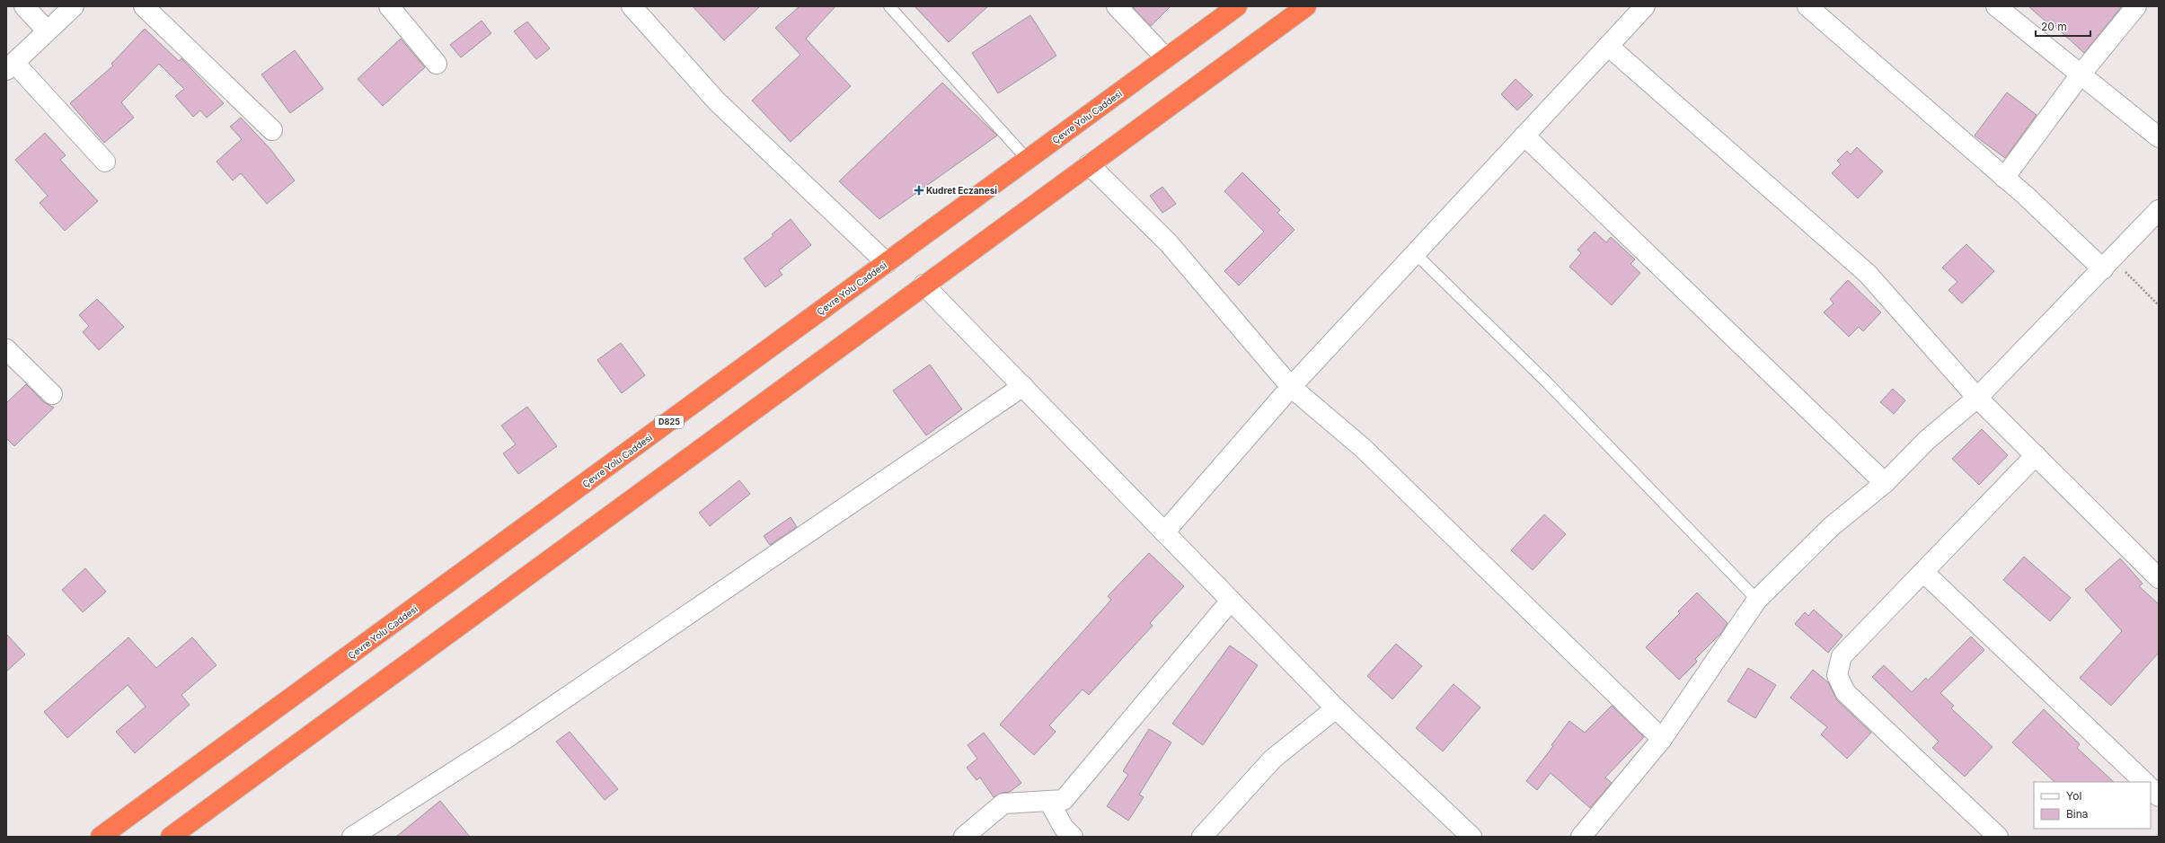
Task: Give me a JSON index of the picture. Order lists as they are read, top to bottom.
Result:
{
  "streets": {
    "highway": ["Çevre Yolu Caddesi", "D825"]
  },
  "places": {
    "health": ["Kudret Eczanesi"]
  },
  "legend": ["Yol", "Bina"],
  "scale_bar": "20 m"
}
